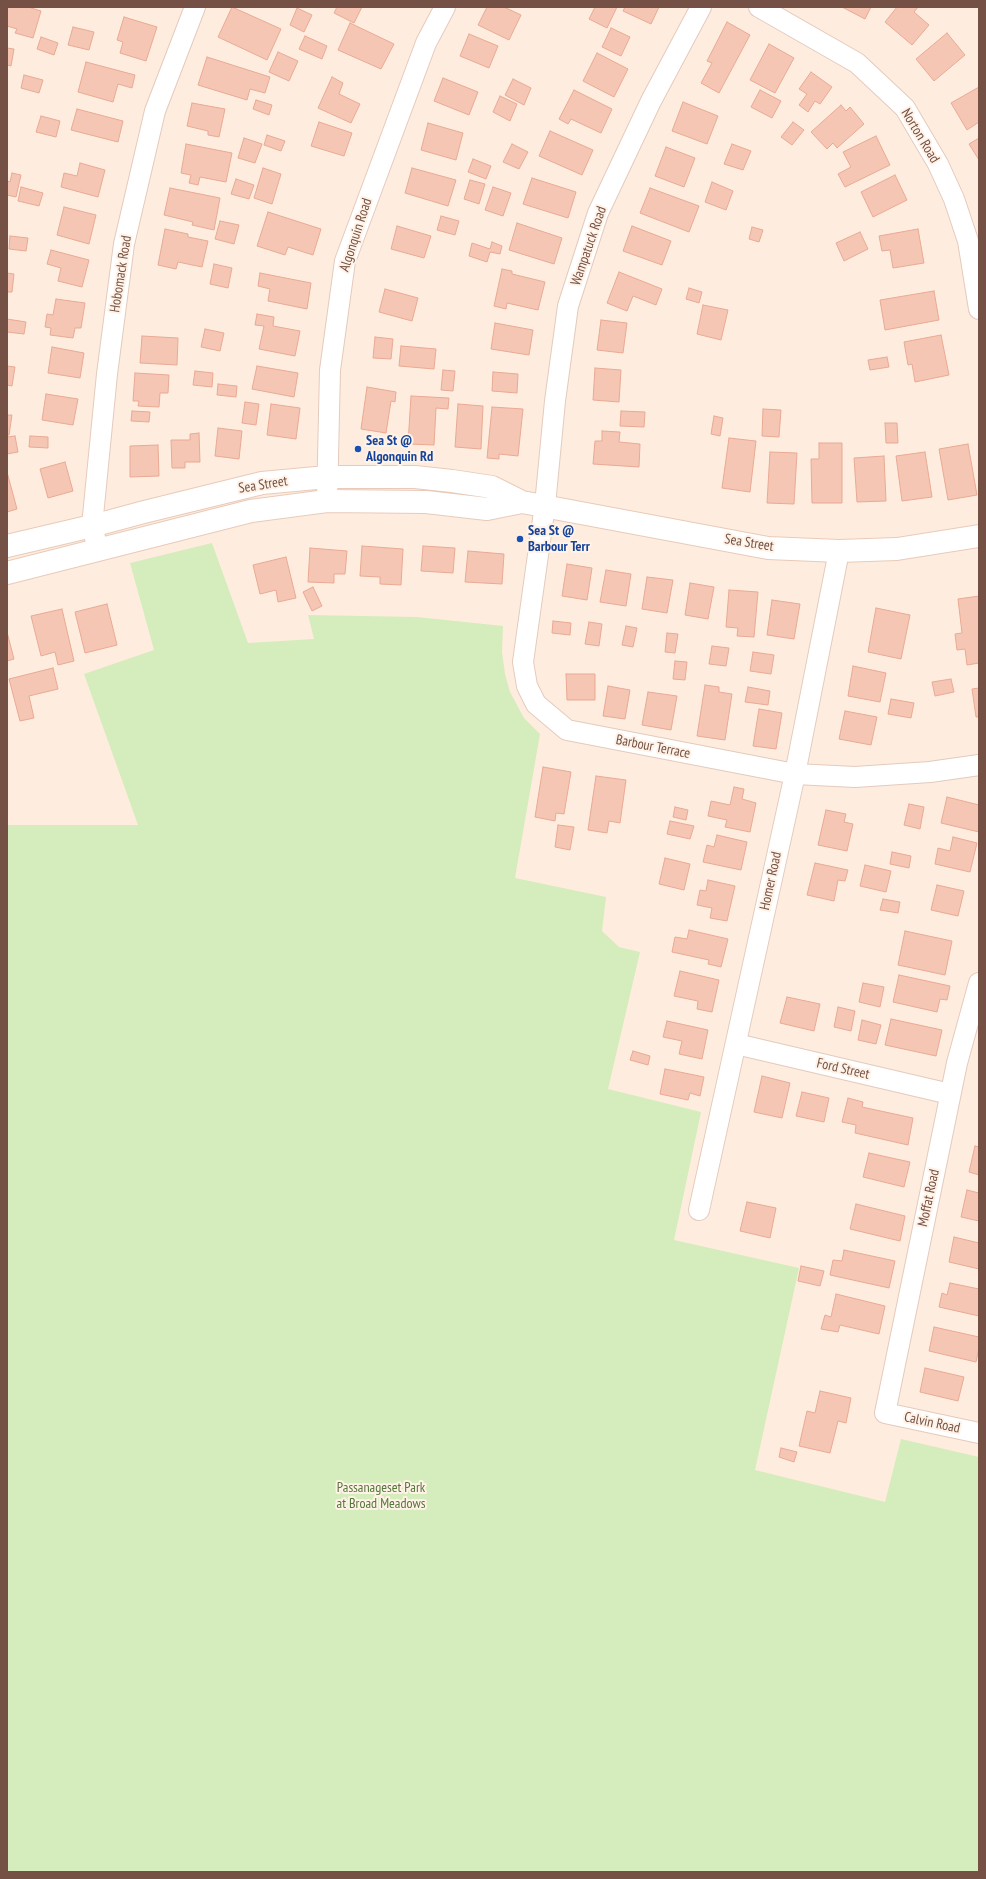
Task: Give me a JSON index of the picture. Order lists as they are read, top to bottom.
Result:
{
  "streets": {
    "main road": ["Sea Street"],
    "street": [
      "Norton Road",
      "Algonquin Road",
      "Wampatuck Road",
      "Hobomack Road",
      "Barbour Terrace",
      "Homer Road",
      "Ford Street",
      "Moffat Road",
      "Calvin Road"
    ]
  },
  "crossings": [
    ["Algonquin Road", "Sea Street"],
    ["Wampatuck Road", "Sea Street"],
    ["Wampatuck Road", "Barbour Terrace"],
    ["Hobomack Road", "Sea Street"],
    ["Sea Street", "Barbour Terrace"],
    ["Sea Street", "Homer Road"],
    ["Barbour Terrace", "Homer Road"],
    ["Homer Road", "Ford Street"],
    ["Ford Street", "Moffat Road"],
    ["Moffat Road", "Calvin Road"]
  ],
  "parks": ["Passanageset Park at Broad Meadows"],
  "places": ["Sea St @ Algonquin Rd", "Sea St @ Barbour Terr"]
}
